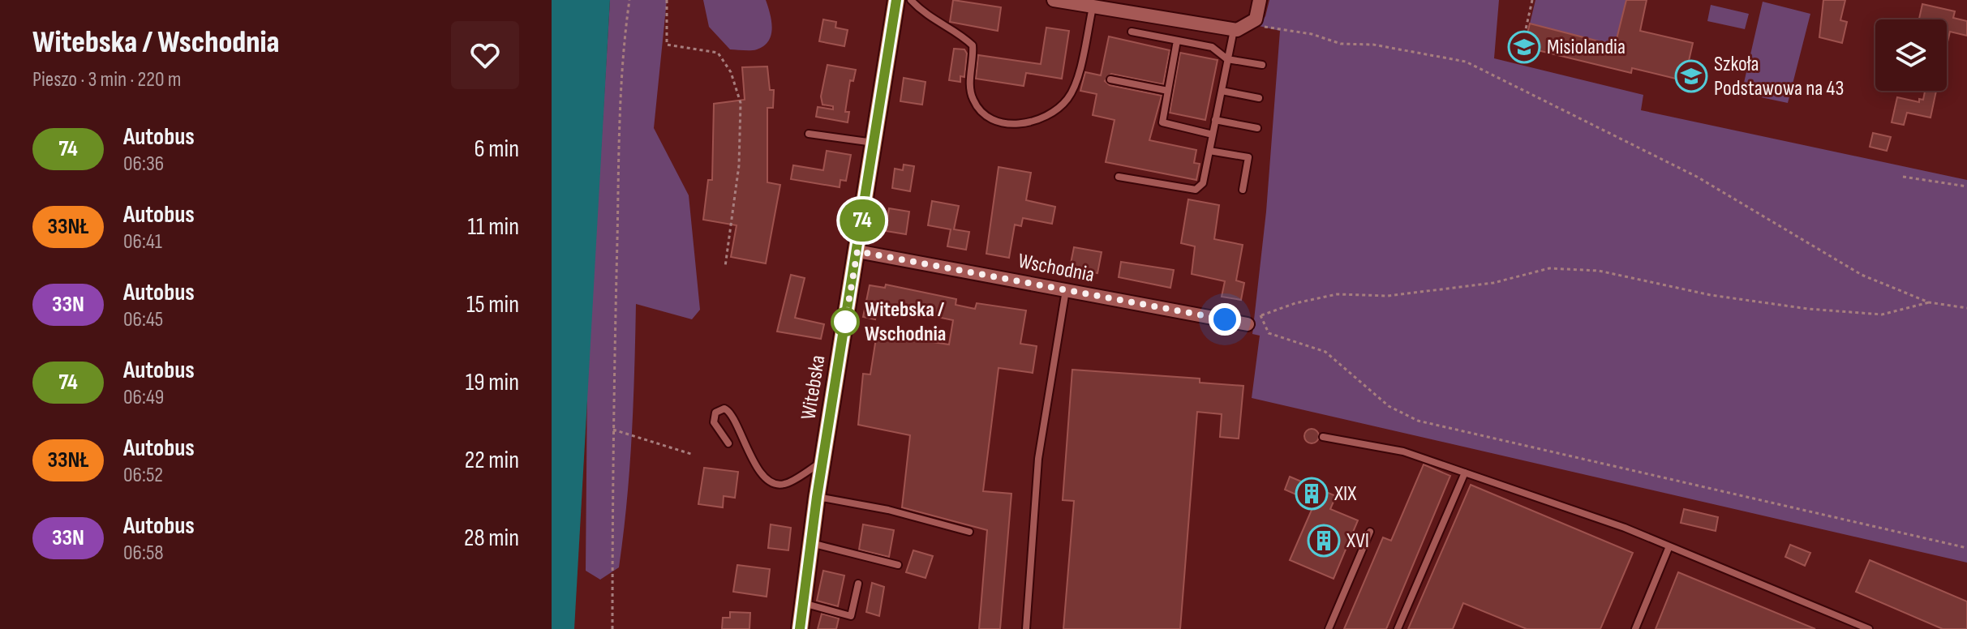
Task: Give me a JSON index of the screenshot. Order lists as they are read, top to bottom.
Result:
{
  "streets": {
    "street": ["Wschodnia", "Witebska"]
  },
  "crossings": [
    ["Wschodnia", "Witebska"]
  ],
  "places": {
    "school or university": ["Misiolandia", "Szkoła Podstawowa na 43"],
    "other": ["Witebska / Wschodnia"],
    "building": ["XIX", "XVI"]
  },
  "lines": ["bus line 74"],
  "page": {
    "heading": ["Witebska / Wschodnia", "Pieszo · 3 min · 220 m"],
    "on_map": "74",
    "list": [
      {
        "mark": "74",
        "name": "Autobus",
        "note": "06:36",
        "value": "6 min"
      },
      {
        "mark": "33NŁ",
        "name": "Autobus",
        "note": "06:41",
        "value": "11 min"
      },
      {
        "mark": "33N",
        "name": "Autobus",
        "note": "06:45",
        "value": "15 min"
      },
      {
        "mark": "74",
        "name": "Autobus",
        "note": "06:49",
        "value": "19 min"
      },
      {
        "mark": "33NŁ",
        "name": "Autobus",
        "note": "06:52",
        "value": "22 min"
      },
      {
        "mark": "33N",
        "name": "Autobus",
        "note": "06:58",
        "value": "28 min"
      }
    ]
  }
}
